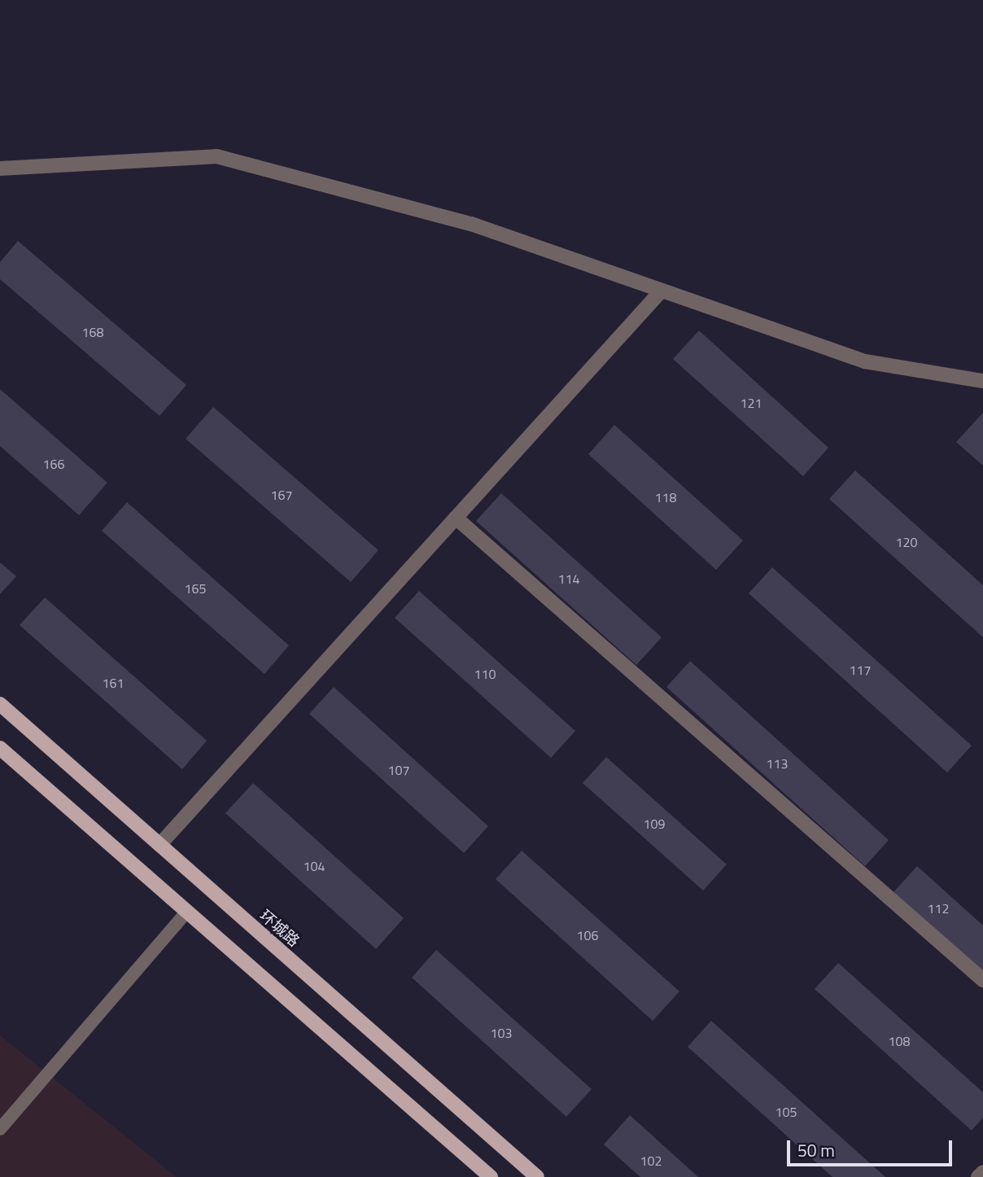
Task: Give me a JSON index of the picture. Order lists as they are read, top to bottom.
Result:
{
  "streets": {
    "main road": ["环城路"]
  },
  "house_numbers": [
    "168",
    "121",
    "166",
    "167",
    "118",
    "120",
    "114",
    "165",
    "117",
    "110",
    "161",
    "113",
    "107",
    "109",
    "104",
    "112",
    "106",
    "103",
    "108",
    "105",
    "102"
  ],
  "scale_bar": "50 m"
}
